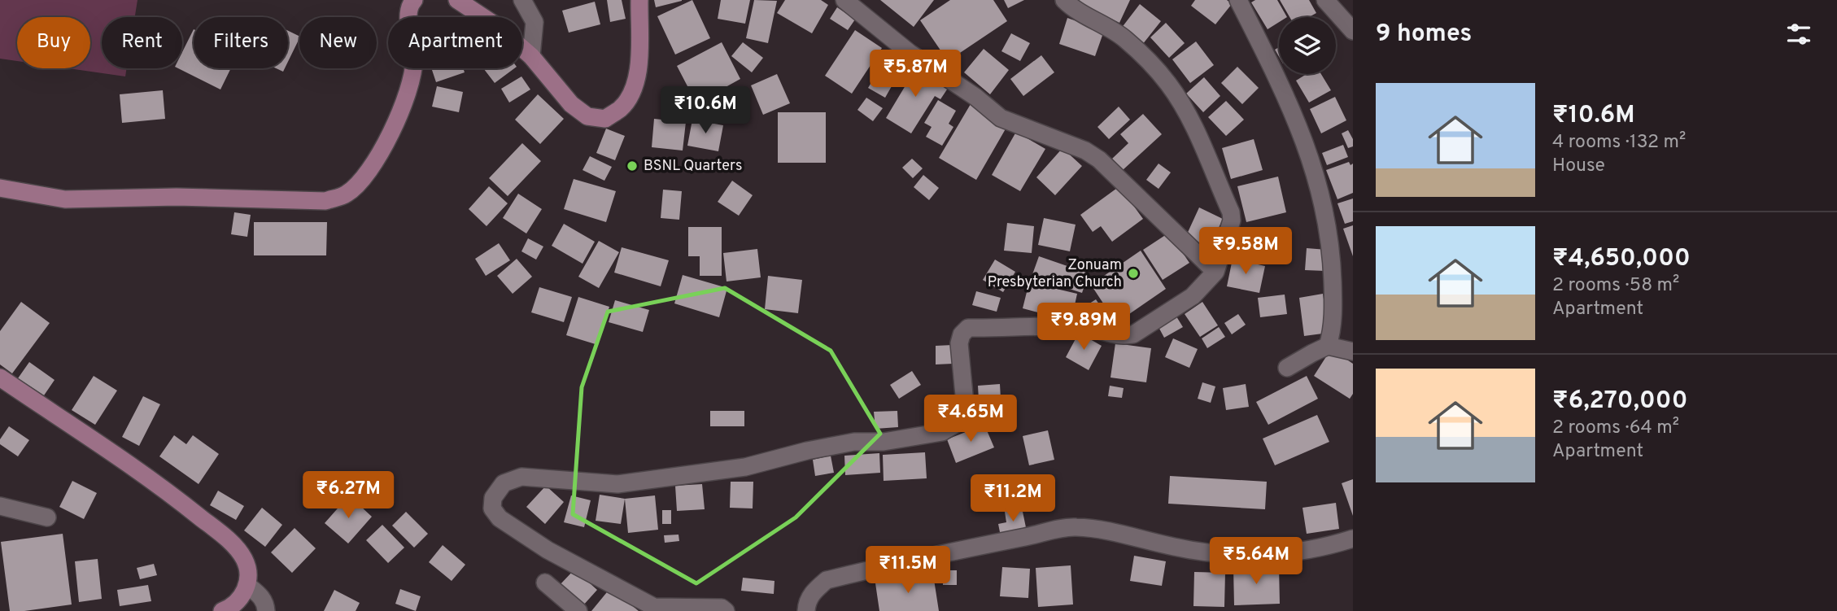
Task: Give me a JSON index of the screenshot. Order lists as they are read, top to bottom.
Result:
{
  "places": ["BSNL Quarters", "Zonuam Presbyterian Church"],
  "page": {
    "heading": "9 homes",
    "chip": [
      "Buy",
      "Rent",
      "Filters",
      "New",
      "Apartment"
    ],
    "price": [
      "₹5.87M",
      "₹10.6M",
      "₹9.58M",
      "₹9.89M",
      "₹4.65M",
      "₹6.27M",
      "₹11.2M",
      "₹5.64M",
      "₹11.5M"
    ],
    "list": [
      {
        "name": "₹10.6M",
        "note": "4 rooms · 132 m² · House"
      },
      {
        "name": "₹4,650,000",
        "note": "2 rooms · 58 m² · Apartment"
      },
      {
        "name": "₹6,270,000",
        "note": "2 rooms · 64 m² · Apartment"
      }
    ]
  }
}
